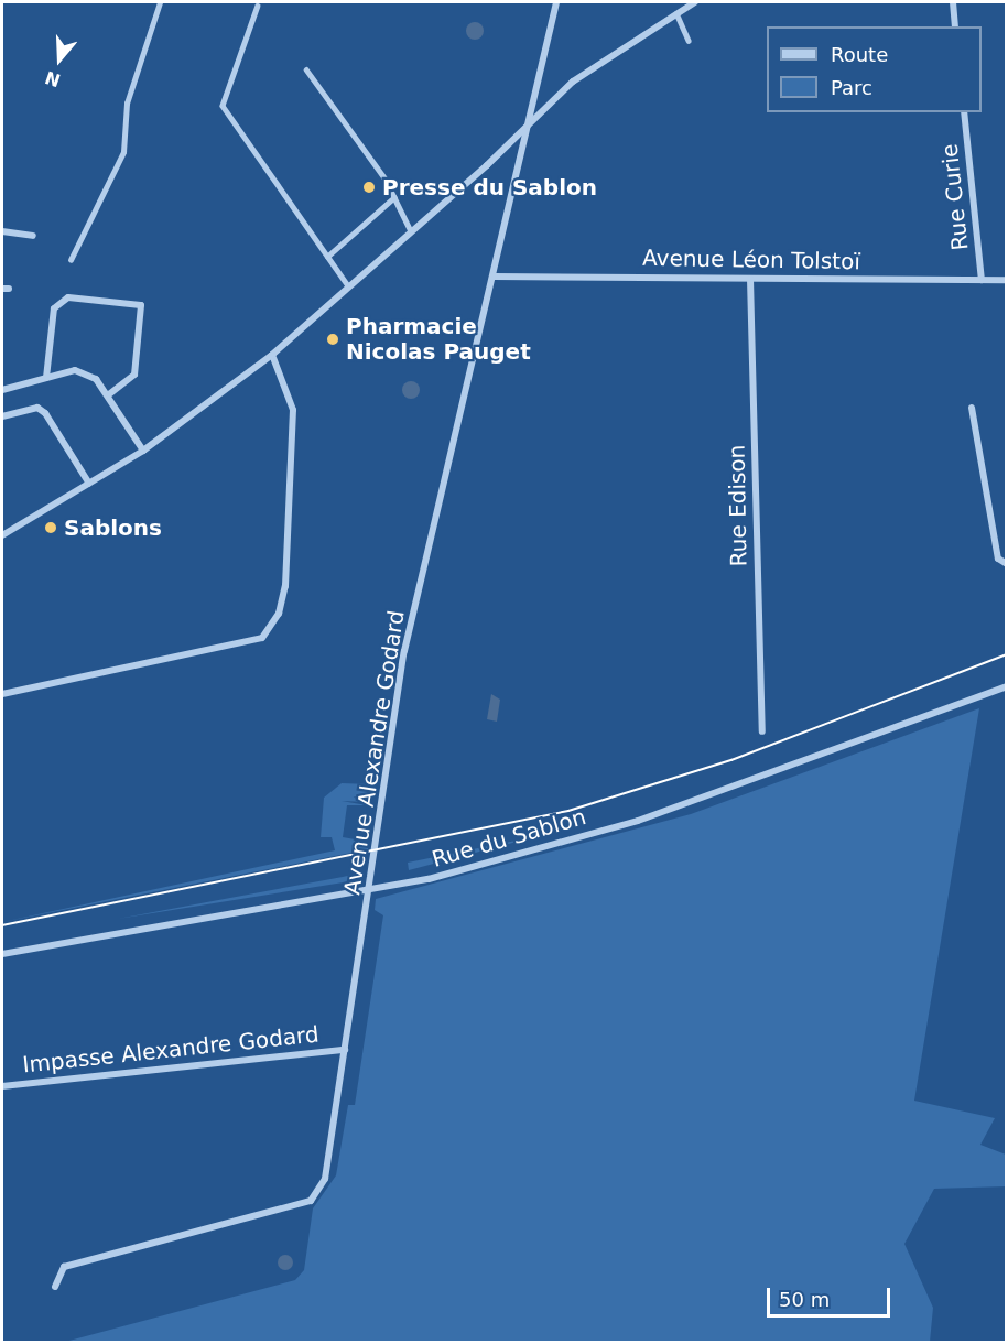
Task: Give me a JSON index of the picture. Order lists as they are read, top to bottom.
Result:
{
  "streets": {
    "street": [
      "Rue Curie",
      "Avenue Léon Tolstoï",
      "Rue Edison",
      "Avenue Alexandre Godard",
      "Rue du Sablon",
      "Impasse Alexandre Godard"
    ]
  },
  "crossings": [
    ["Rue Curie", "Avenue Léon Tolstoï"],
    ["Avenue Léon Tolstoï", "Rue Edison"],
    ["Avenue Léon Tolstoï", "Avenue Alexandre Godard"],
    ["Avenue Alexandre Godard", "Rue du Sablon"],
    ["Avenue Alexandre Godard", "Impasse Alexandre Godard"]
  ],
  "places": ["Presse du Sablon", "Pharmacie Nicolas Pauget", "Sablons"],
  "legend": ["Route", "Parc"],
  "scale_bar": "50 m",
  "north": "bottom"
}
